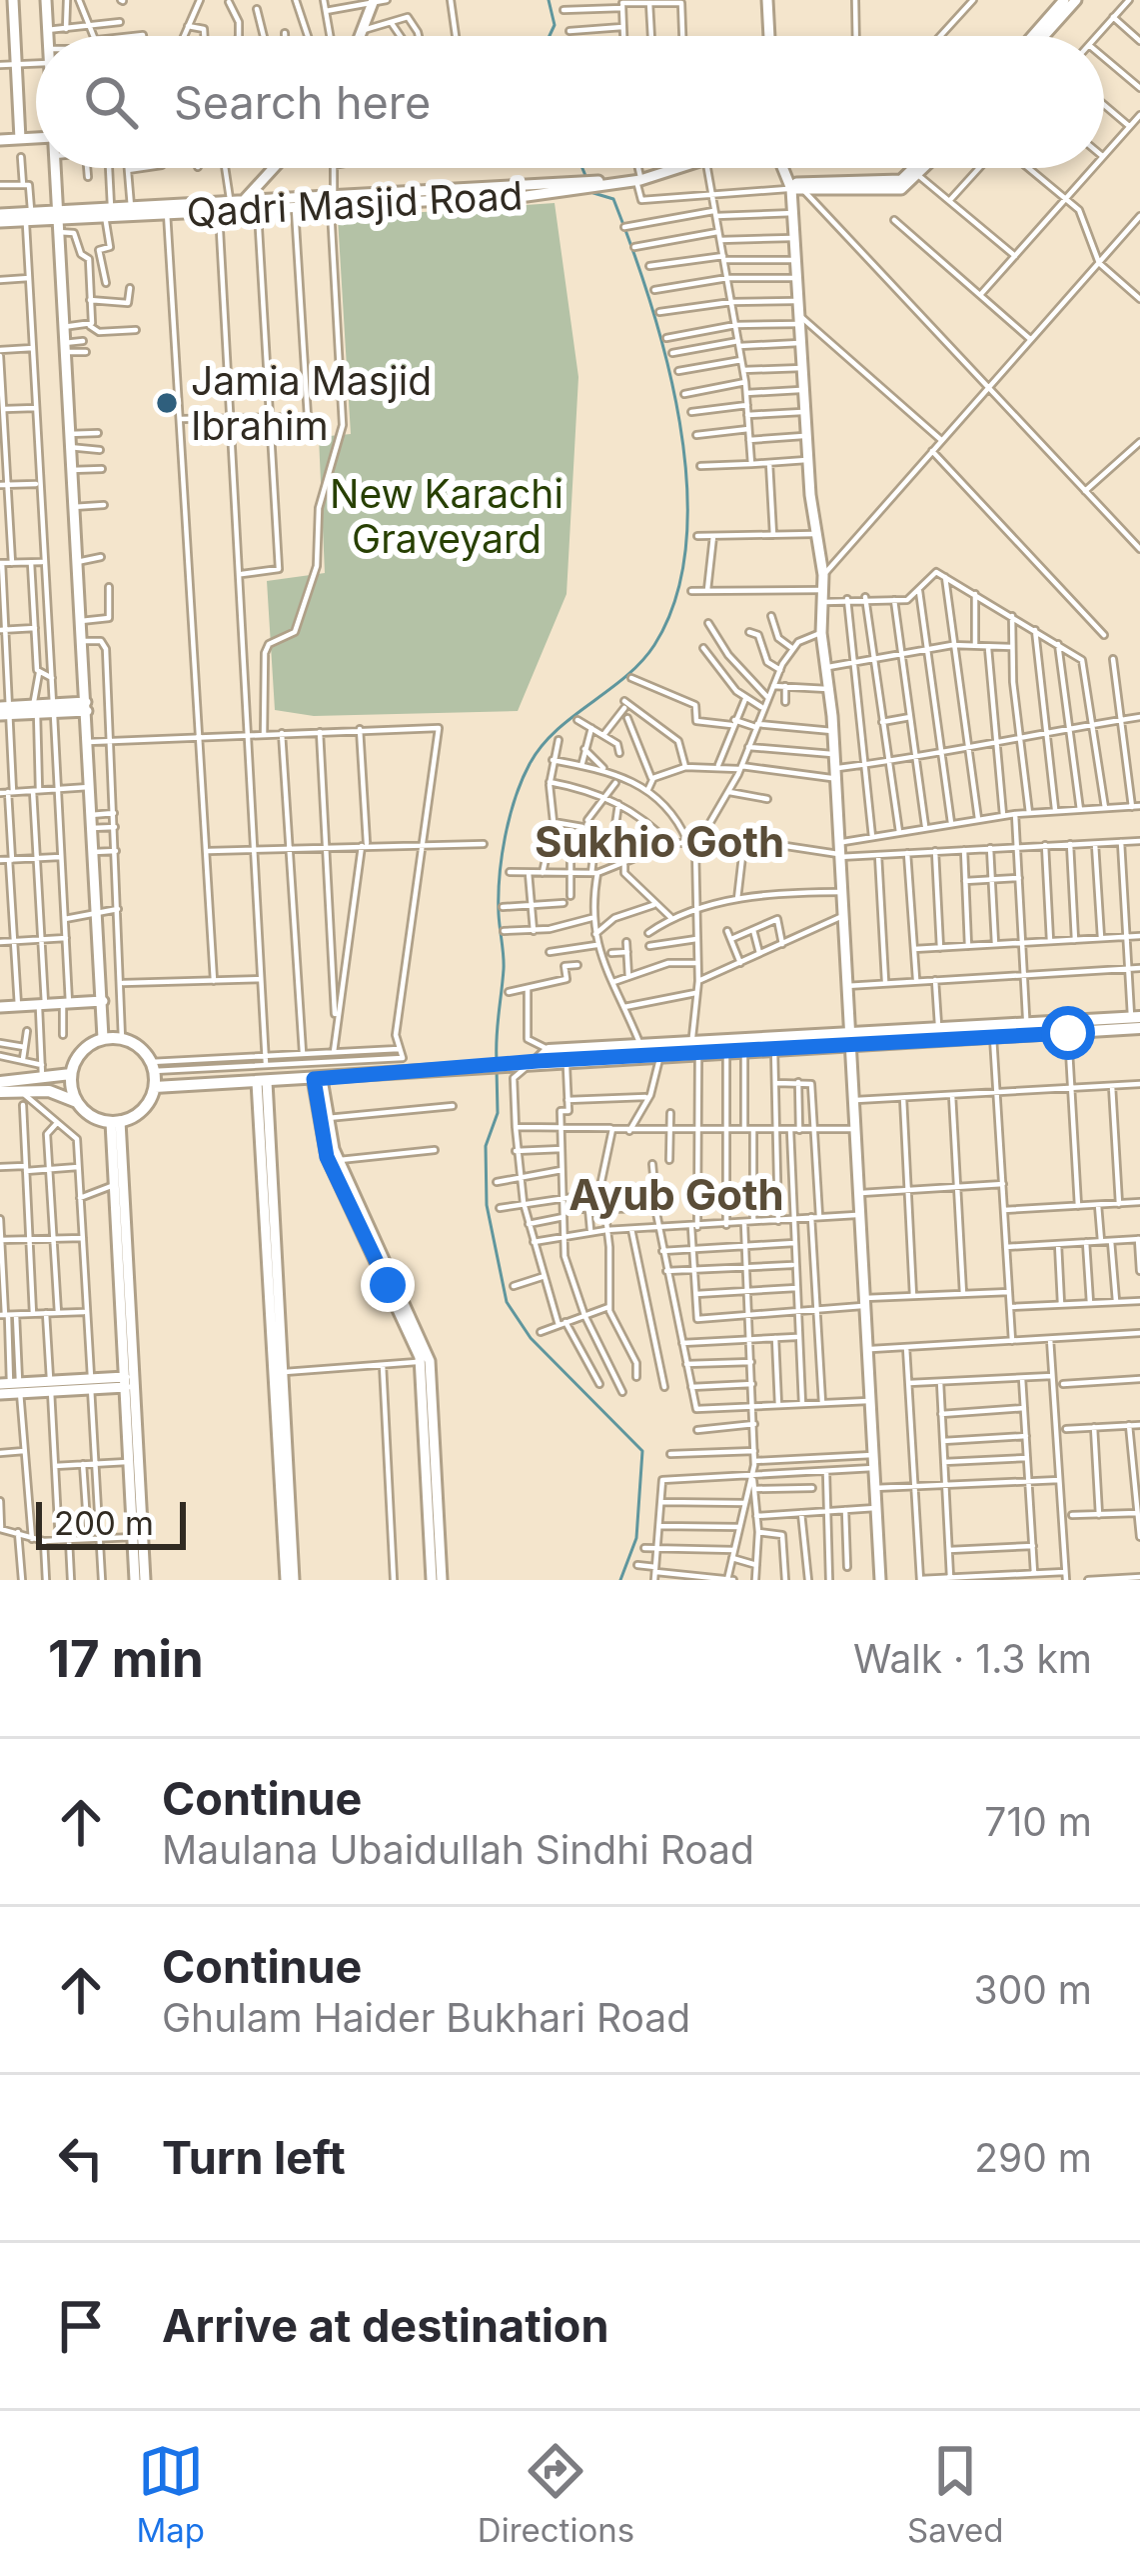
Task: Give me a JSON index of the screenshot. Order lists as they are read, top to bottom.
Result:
{
  "streets": {
    "street": ["Qadri Masjid Road"]
  },
  "districts": ["Sukhio Goth", "Ayub Goth"],
  "parks": ["New Karachi Graveyard"],
  "places": ["Jamia Masjid Ibrahim"],
  "scale_bar": "200 m",
  "page": {
    "search": "Search here",
    "scale": "200 m",
    "heading": ["17 min", "Walk · 1.3 km"],
    "list": [
      ["Continue", "Maulana Ubaidullah Sindhi Road", "710 m"],
      ["Continue", "Ghulam Haider Bukhari Road", "300 m"],
      ["Turn left", "290 m"],
      "Arrive at destination"
    ],
    "nav": ["Map", "Directions", "Saved"]
  }
}
